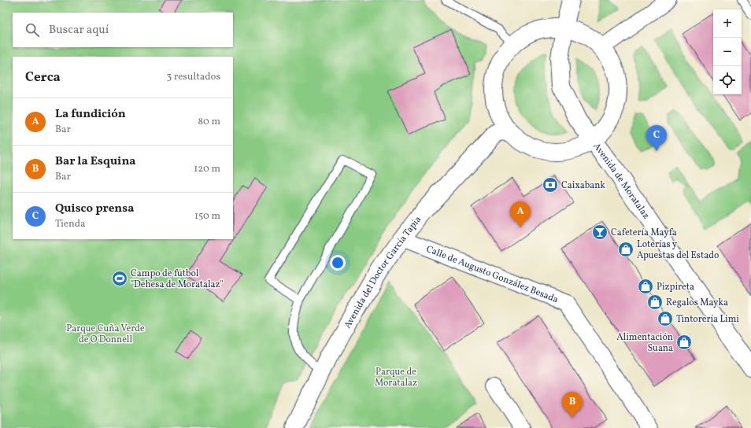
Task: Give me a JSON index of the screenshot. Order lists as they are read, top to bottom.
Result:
{
  "streets": {
    "main road": ["Avenida de Moratalaz", "Avenida del Doctor García Tapia"],
    "street": ["Calle de Augusto González Besada"]
  },
  "crossings": [
    ["Avenida del Doctor García Tapia", "Calle de Augusto González Besada"]
  ],
  "parks": ["Parque Cuña Verde de O'Donnell", "Parque de Moratalaz"],
  "places": {
    "bank": ["Caixabank"],
    "bar": ["Cafetería Mayfa"],
    "shop": [
      "Loterías y Apuestas del Estado",
      "Pizpireta",
      "Regalos Mayka",
      "Tintorería Limi",
      "Alimentación Suana"
    ],
    "sports": ["Campo de fútbol \"Dehesa de Moratalaz\""]
  },
  "page": {
    "map_buttons": ["+", "−"],
    "search": "Buscar aquí",
    "heading": ["Cerca", "3 resultados"],
    "list": [
      {
        "mark": "A",
        "name": "La fundición",
        "note": "Bar",
        "value": "80 m"
      },
      {
        "mark": "B",
        "name": "Bar la Esquina",
        "note": "Bar",
        "value": "120 m"
      },
      {
        "mark": "C",
        "name": "Quisco prensa",
        "note": "Tienda",
        "value": "150 m"
      }
    ],
    "pins": ["C", "A", "B"]
  }
}
